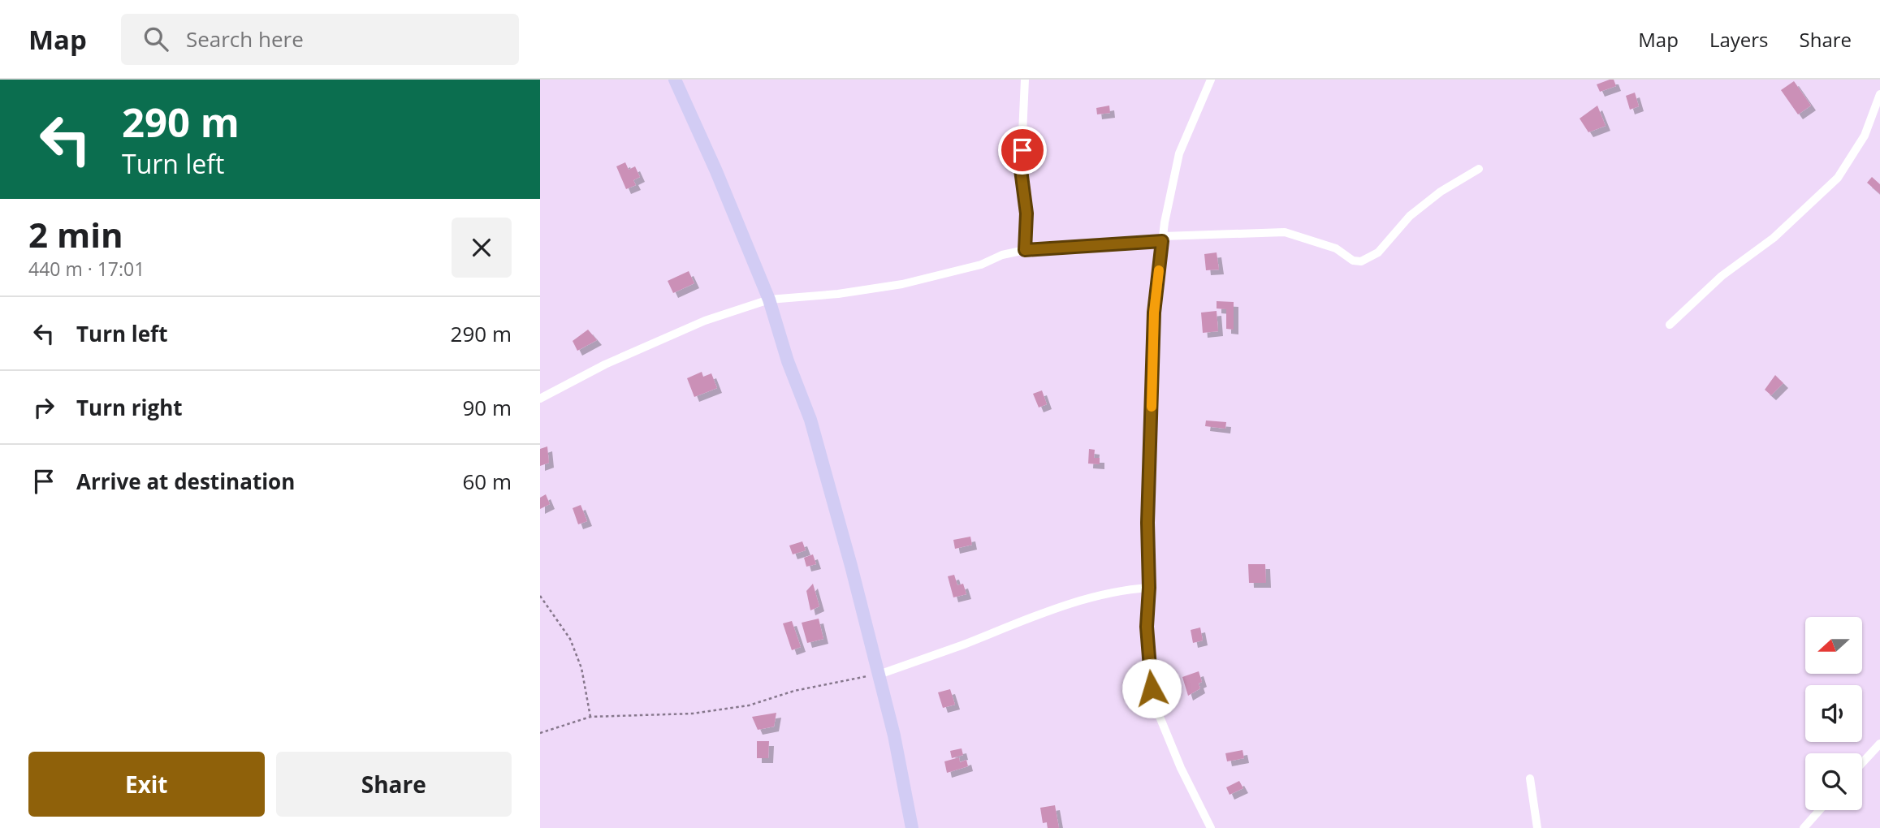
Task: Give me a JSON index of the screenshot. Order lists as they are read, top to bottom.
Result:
{
  "north": "left",
  "page": {
    "header": "Map",
    "search": "Search here",
    "nav": ["Map", "Layers", "Share"],
    "turn": ["290 m", "Turn left"],
    "heading": ["2 min", "440 m · 17:01"],
    "list": [
      {
        "name": "Turn left",
        "value": "290 m"
      },
      {
        "name": "Turn right",
        "value": "90 m"
      },
      {
        "name": "Arrive at destination",
        "value": "60 m"
      }
    ],
    "buttons": ["Exit", "Share"]
  }
}
